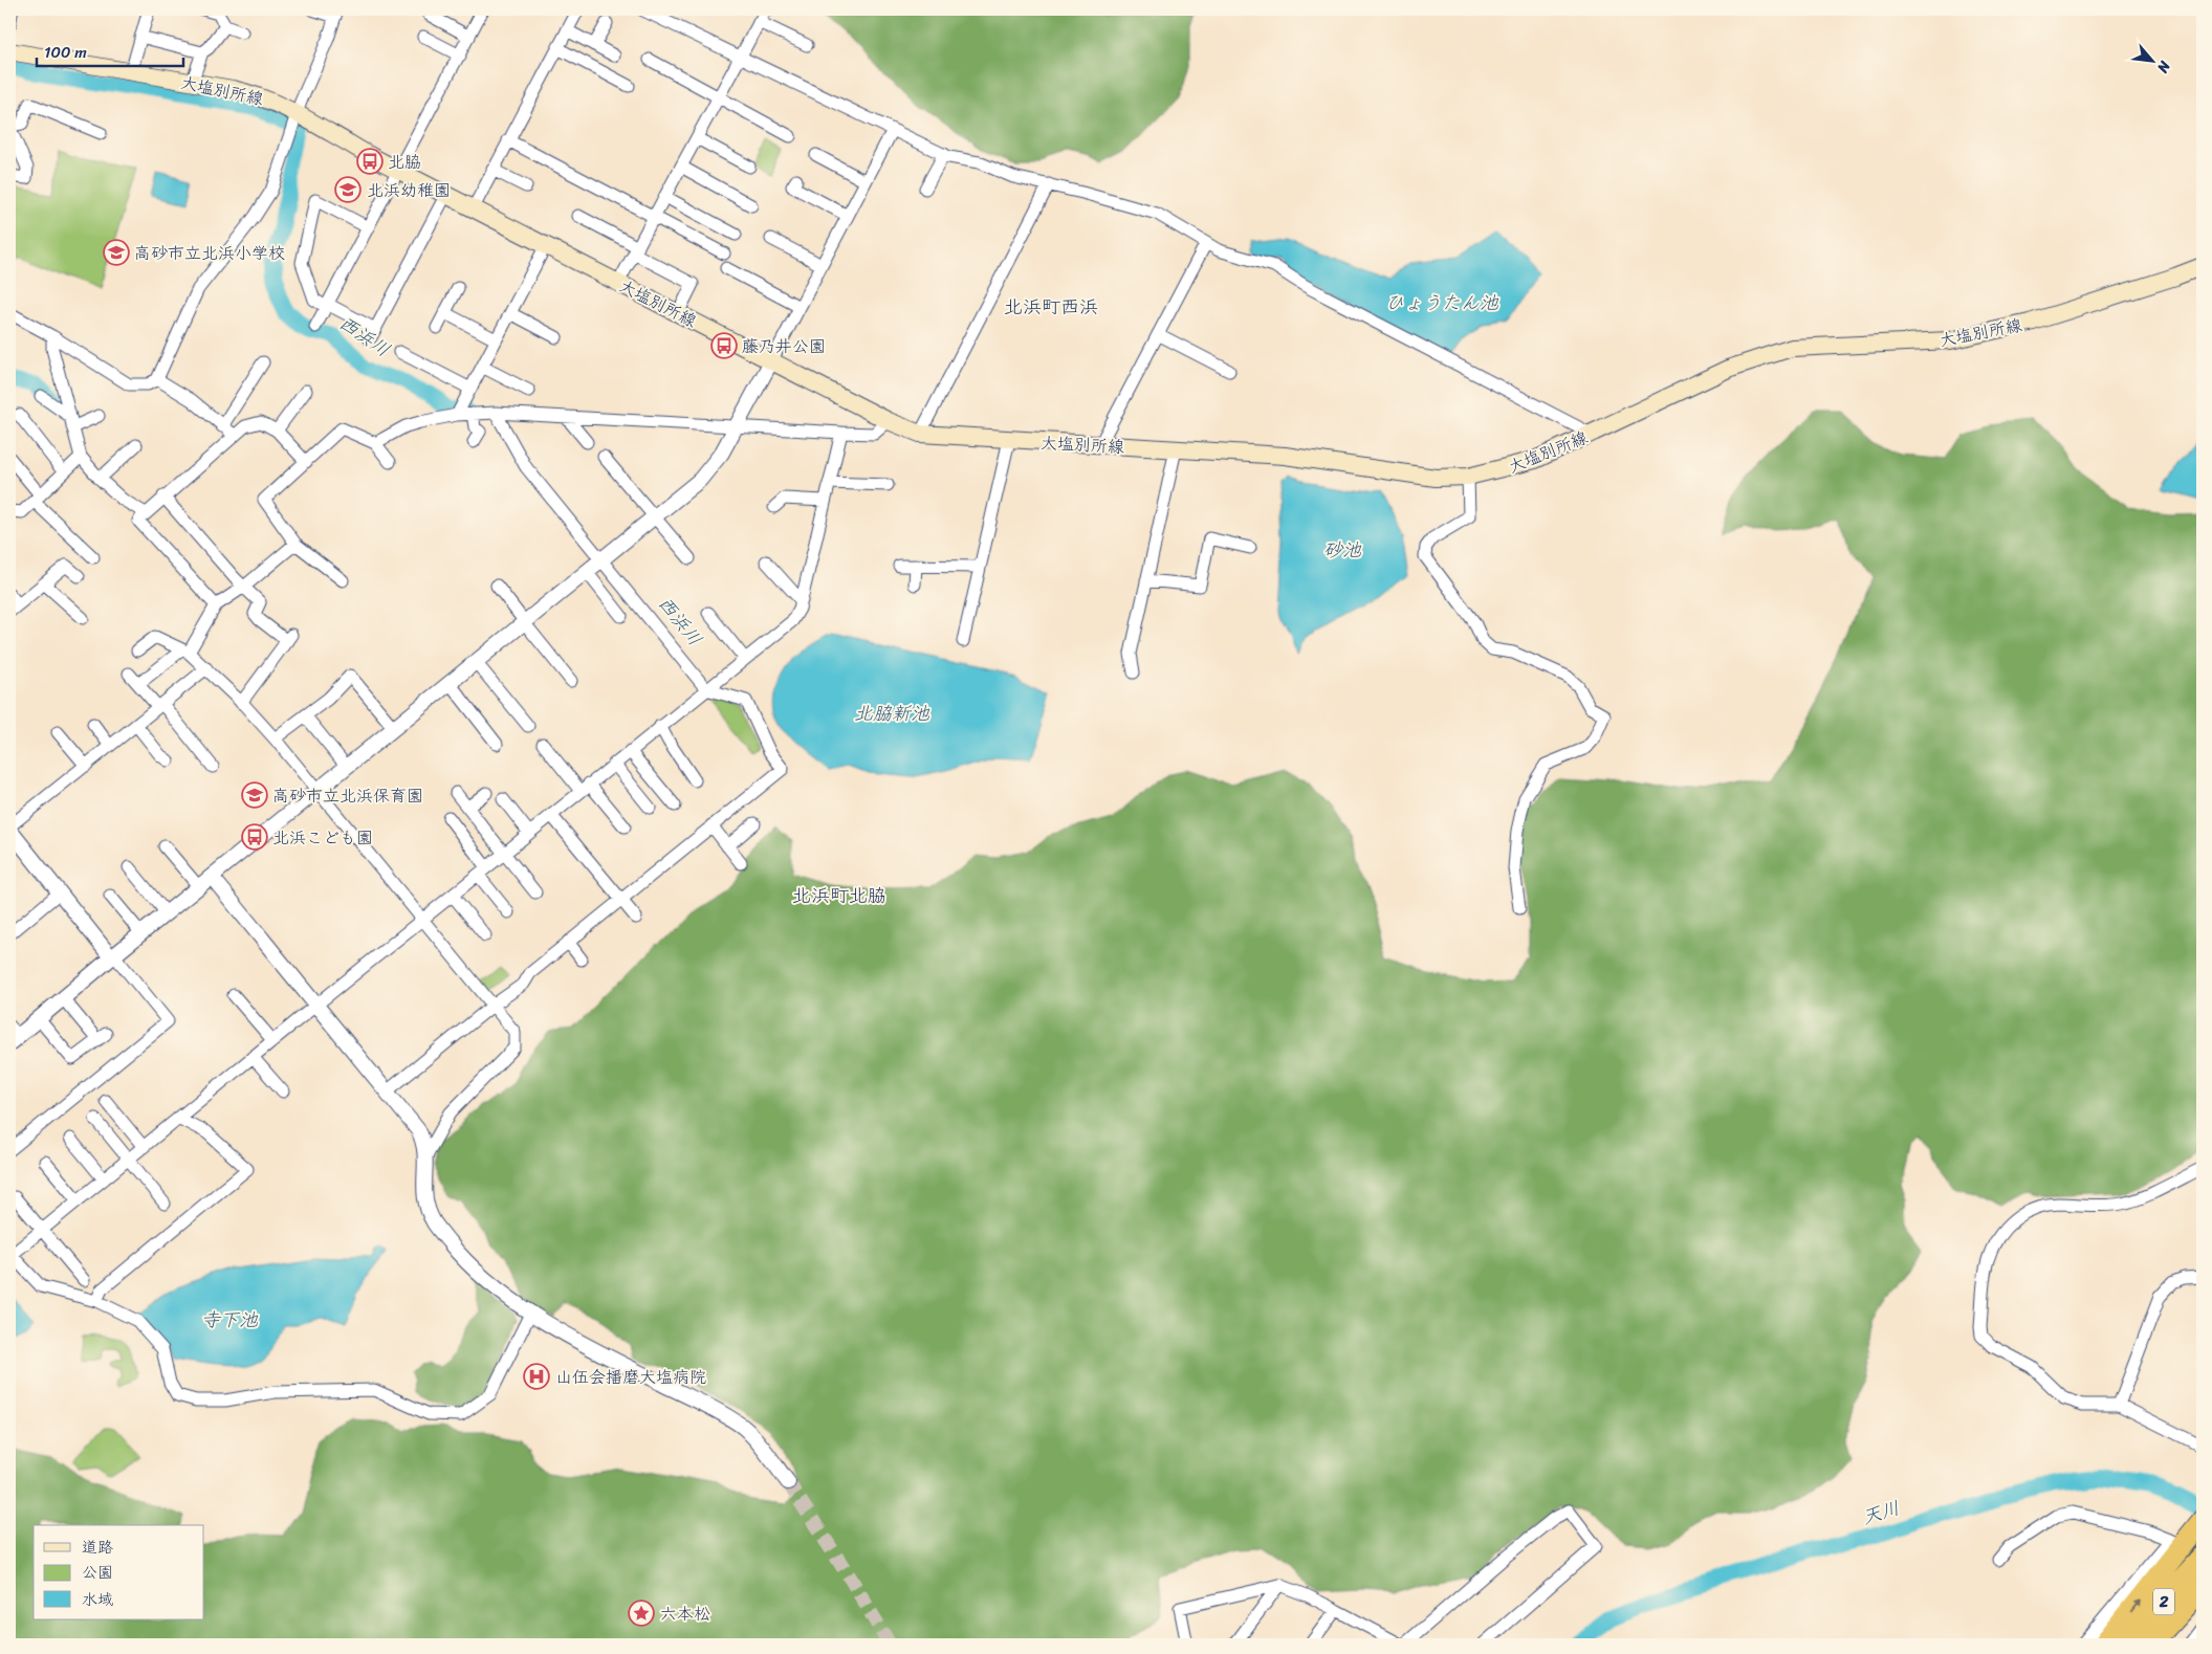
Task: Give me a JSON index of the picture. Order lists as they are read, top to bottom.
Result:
{
  "streets": {
    "highway": ["2"],
    "main road": ["大塩別所線"]
  },
  "districts": ["北浜町西浜", "北浜町北脇"],
  "water": [
    "ひょうたん池",
    "西浜川",
    "砂池",
    "北脇新池",
    "寺下池",
    "天川"
  ],
  "places": {
    "bus stop": ["北脇", "藤乃井公園", "北浜こども園"],
    "school or university": ["北浜幼稚園", "高砂市立北浜小学校", "高砂市立北浜保育園"],
    "hospital": ["山伍会播磨大塩病院"],
    "place": ["六本松"]
  },
  "legend": ["道路", "公園", "水域"],
  "scale_bar": "100 m",
  "north": "bottom right"
}
